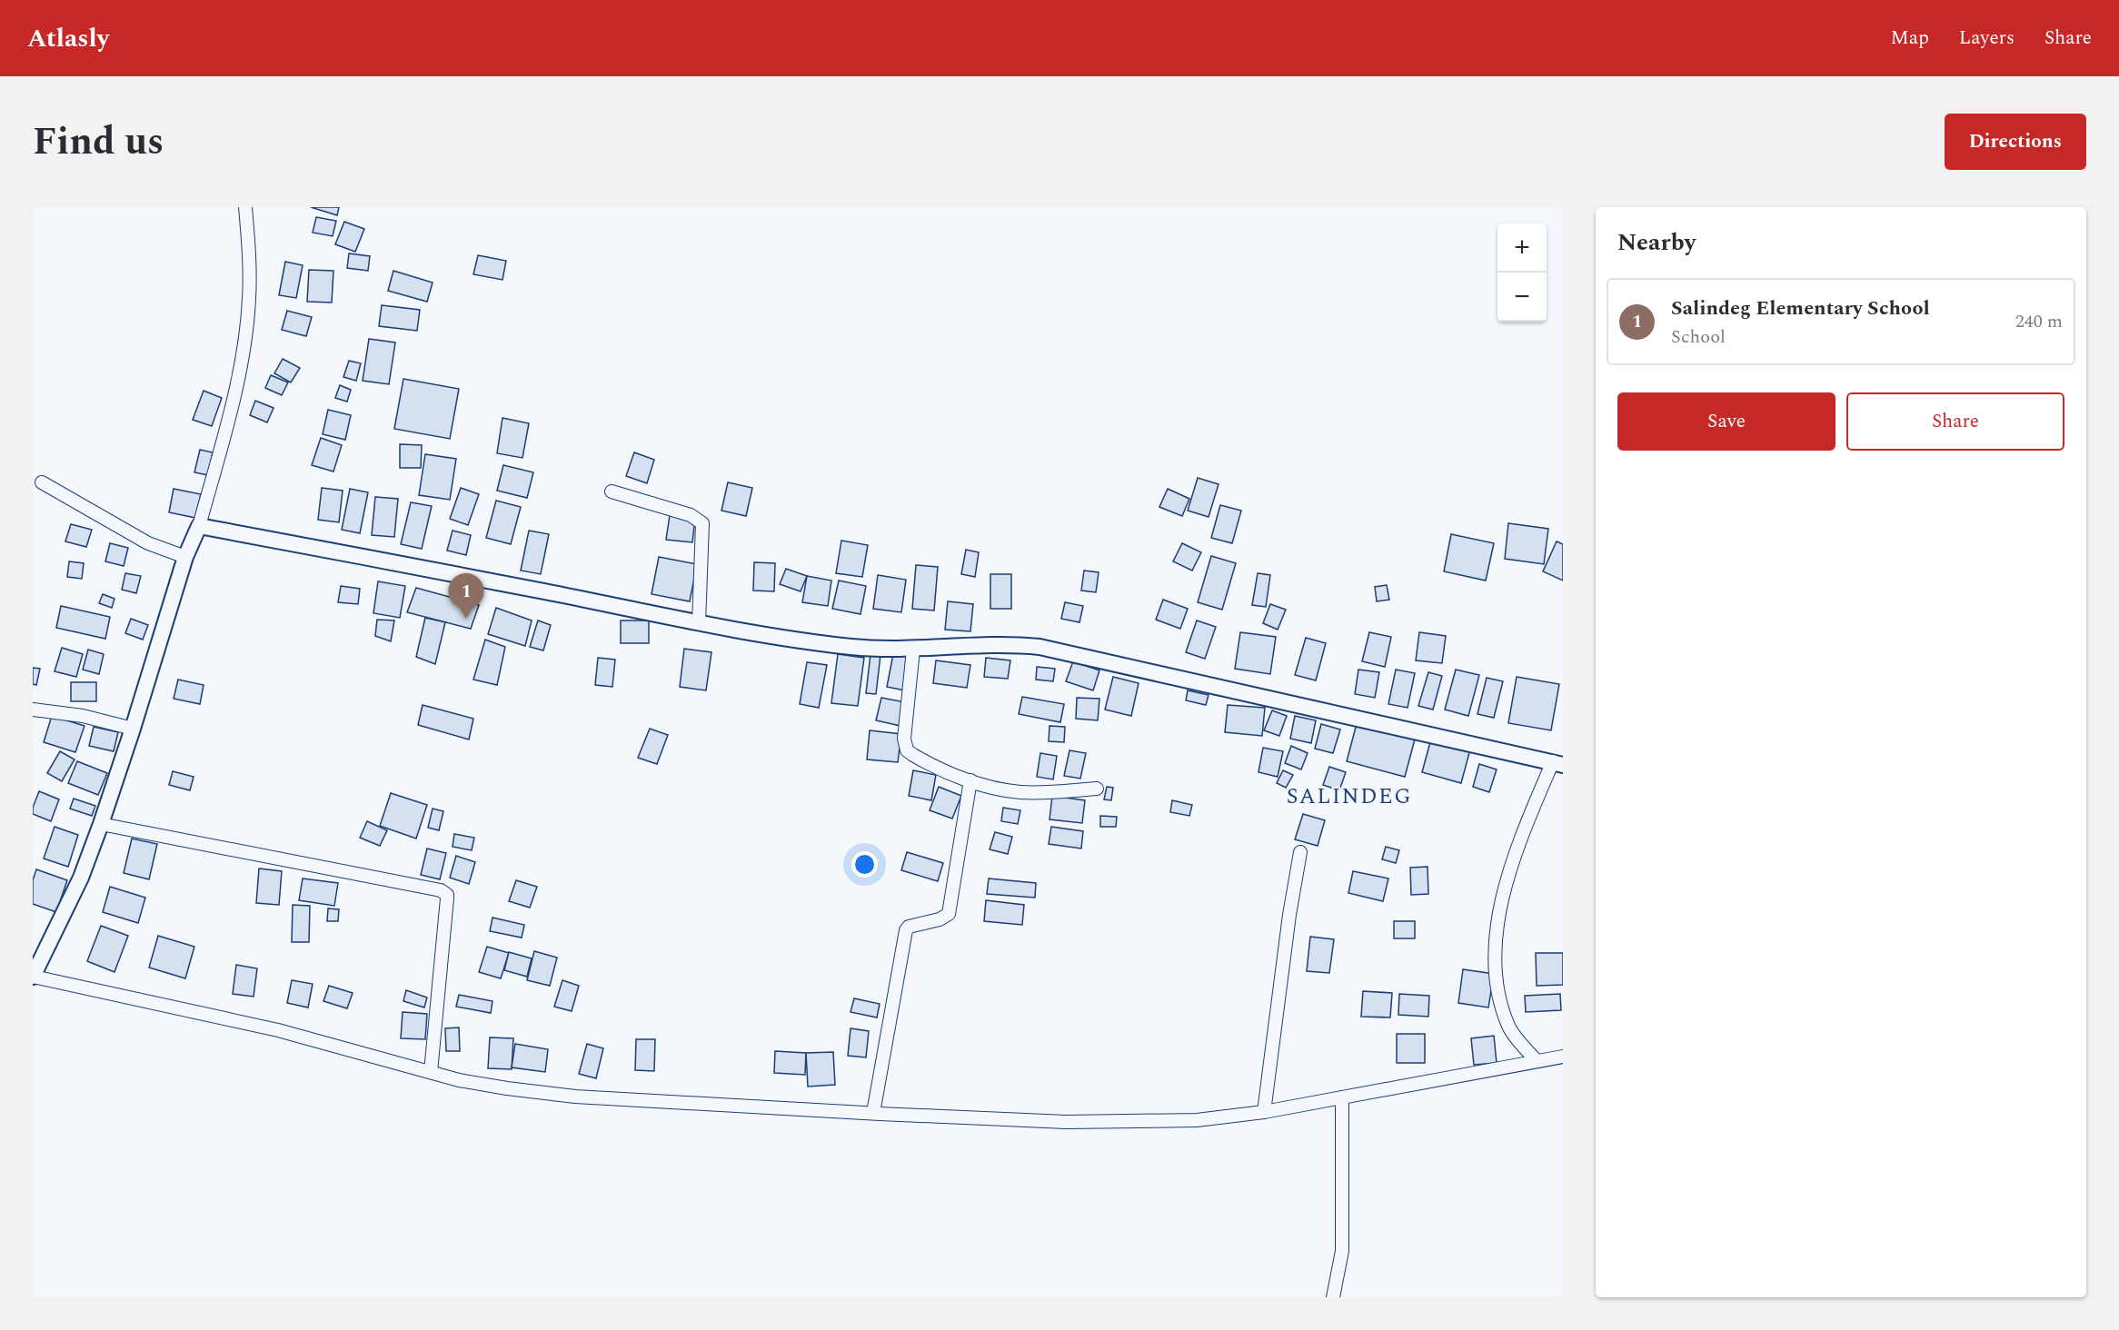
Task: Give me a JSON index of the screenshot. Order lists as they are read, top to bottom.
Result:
{
  "districts": ["SALINDEG"],
  "page": {
    "header": "Atlasly",
    "nav": ["Map", "Layers", "Share"],
    "title": "Find us",
    "buttons": [
      "Directions",
      ["Save", "Share"]
    ],
    "heading": "Nearby",
    "map_buttons": ["+", "−"],
    "list": [
      {
        "mark": "1",
        "name": "Salindeg Elementary School",
        "note": "School",
        "value": "240 m"
      }
    ],
    "pins": "1"
  }
}
